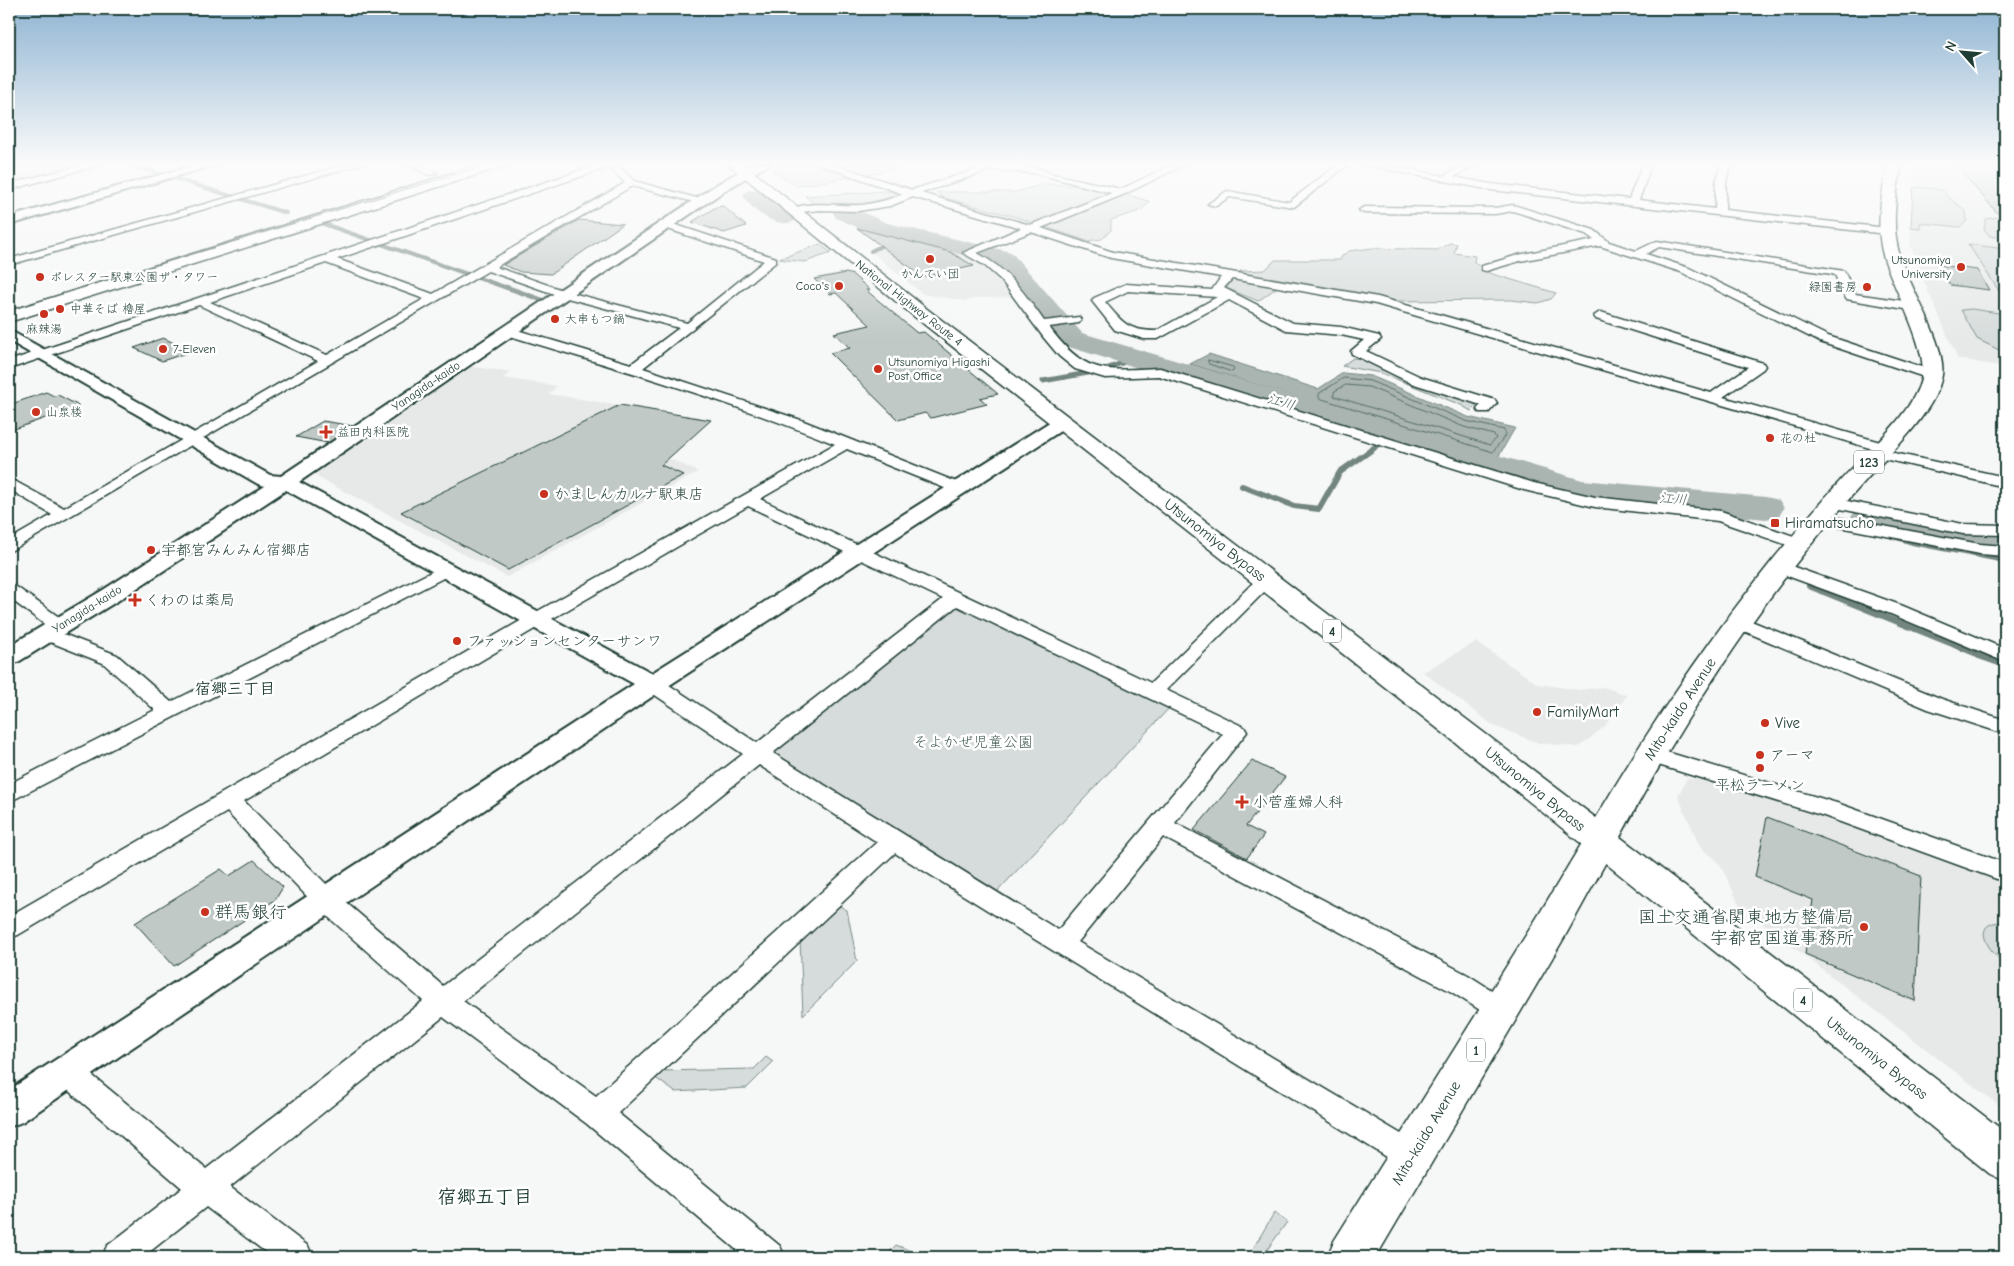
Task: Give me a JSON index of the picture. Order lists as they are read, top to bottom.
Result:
{
  "streets": {
    "main road": [
      "National Highway Route 4",
      "123",
      "Utsunomiya Bypass",
      "4",
      "Mito-kaido Avenue",
      "1"
    ],
    "street": ["Yanagida-kaido"]
  },
  "crossings": [
    ["National Highway Route 4", "Utsunomiya Bypass"],
    ["Utsunomiya Bypass", "Mito-kaido Avenue"]
  ],
  "districts": ["宿郷三丁目", "宿郷五丁目"],
  "water": ["江川"],
  "parks": ["そよかぜ児童公園"],
  "places": {
    "other": [
      "かんてい団",
      "Utsunomiya University",
      "ポレスター駅東公園ザ・タワー",
      "Coco's",
      "緑園書房",
      "中華そば 櫓屋",
      "麻辣湯",
      "大串もつ鍋",
      "7-Eleven",
      "Utsunomiya Higashi Post Office",
      "山泉楼",
      "花の杜",
      "かましんカルナ駅東店",
      "宇都宮みんみん宿郷店",
      "ファッションセンターサンワ",
      "FamilyMart",
      "Vive",
      "アーマ",
      "平松ラーメン",
      "群馬銀行",
      "国土交通省関東地方整備局 宇都宮国道事務所"
    ],
    "health": ["益田内科医院", "くわのは薬局", "小菅産婦人科"],
    "transit": ["Hiramatsucho"]
  },
  "north": "top left"
}
